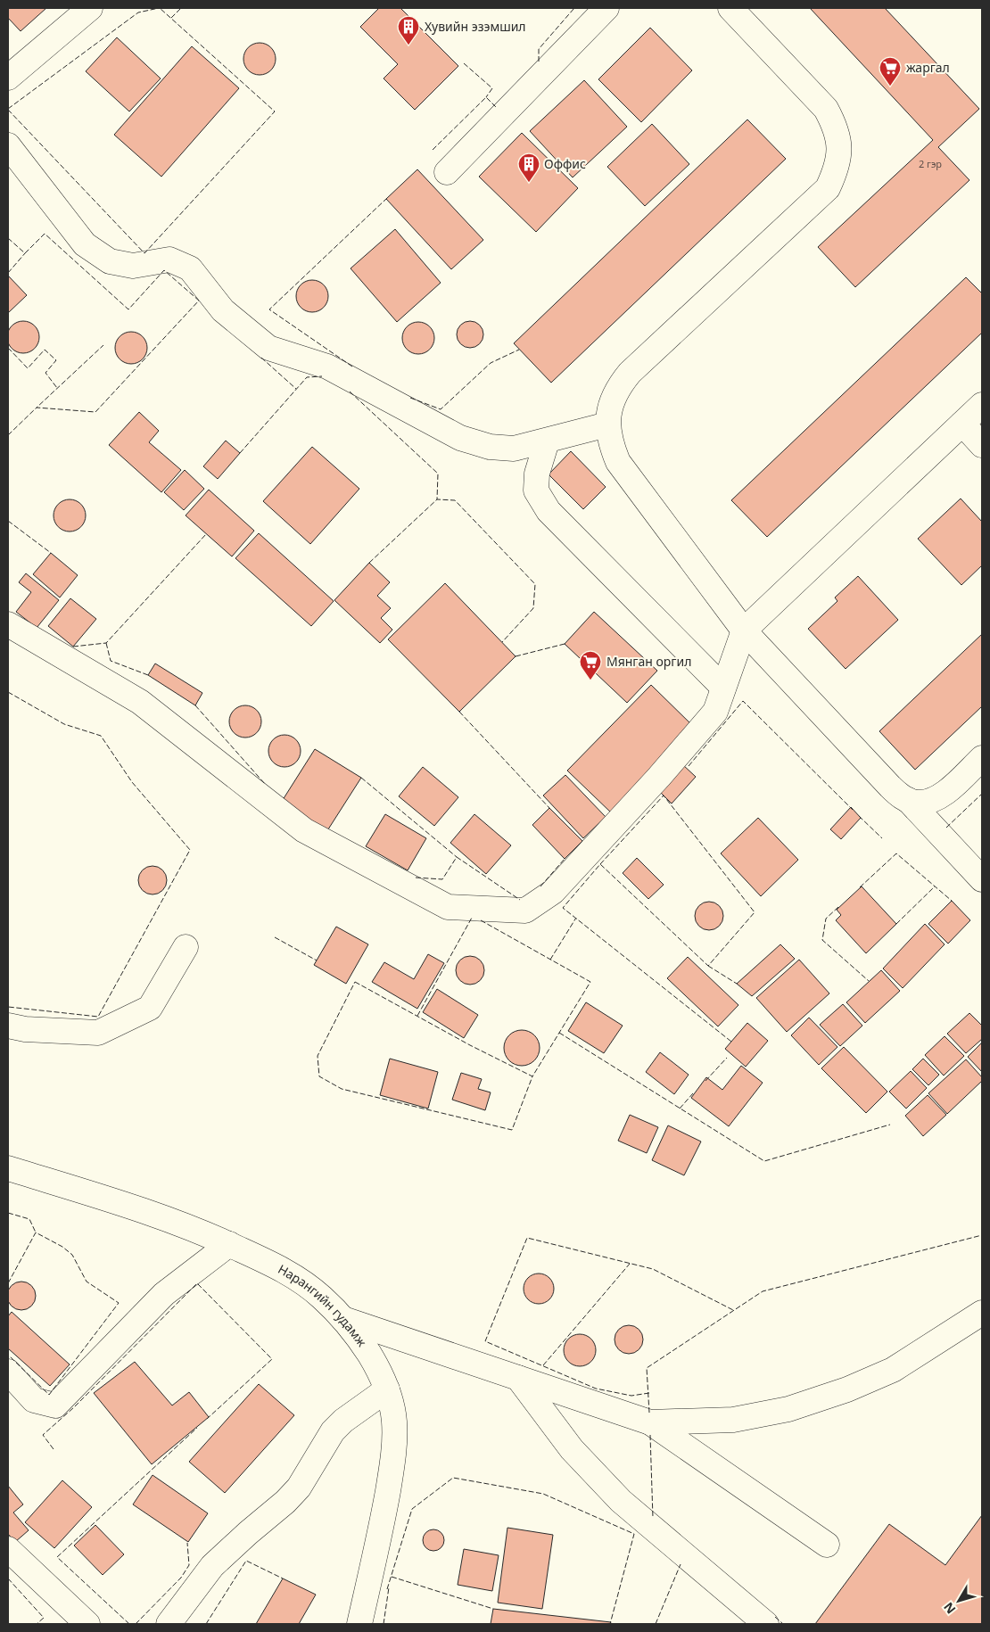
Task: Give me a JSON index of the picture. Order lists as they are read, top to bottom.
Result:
{
  "streets": {
    "street": ["Нарангийн гудамж"]
  },
  "places": {
    "building": ["Хувийн эзэмшил", "Оффис"],
    "supermarket": ["жаргал", "Мянган оргил"]
  },
  "house_numbers": ["2 гэр"],
  "north": "bottom left"
}
